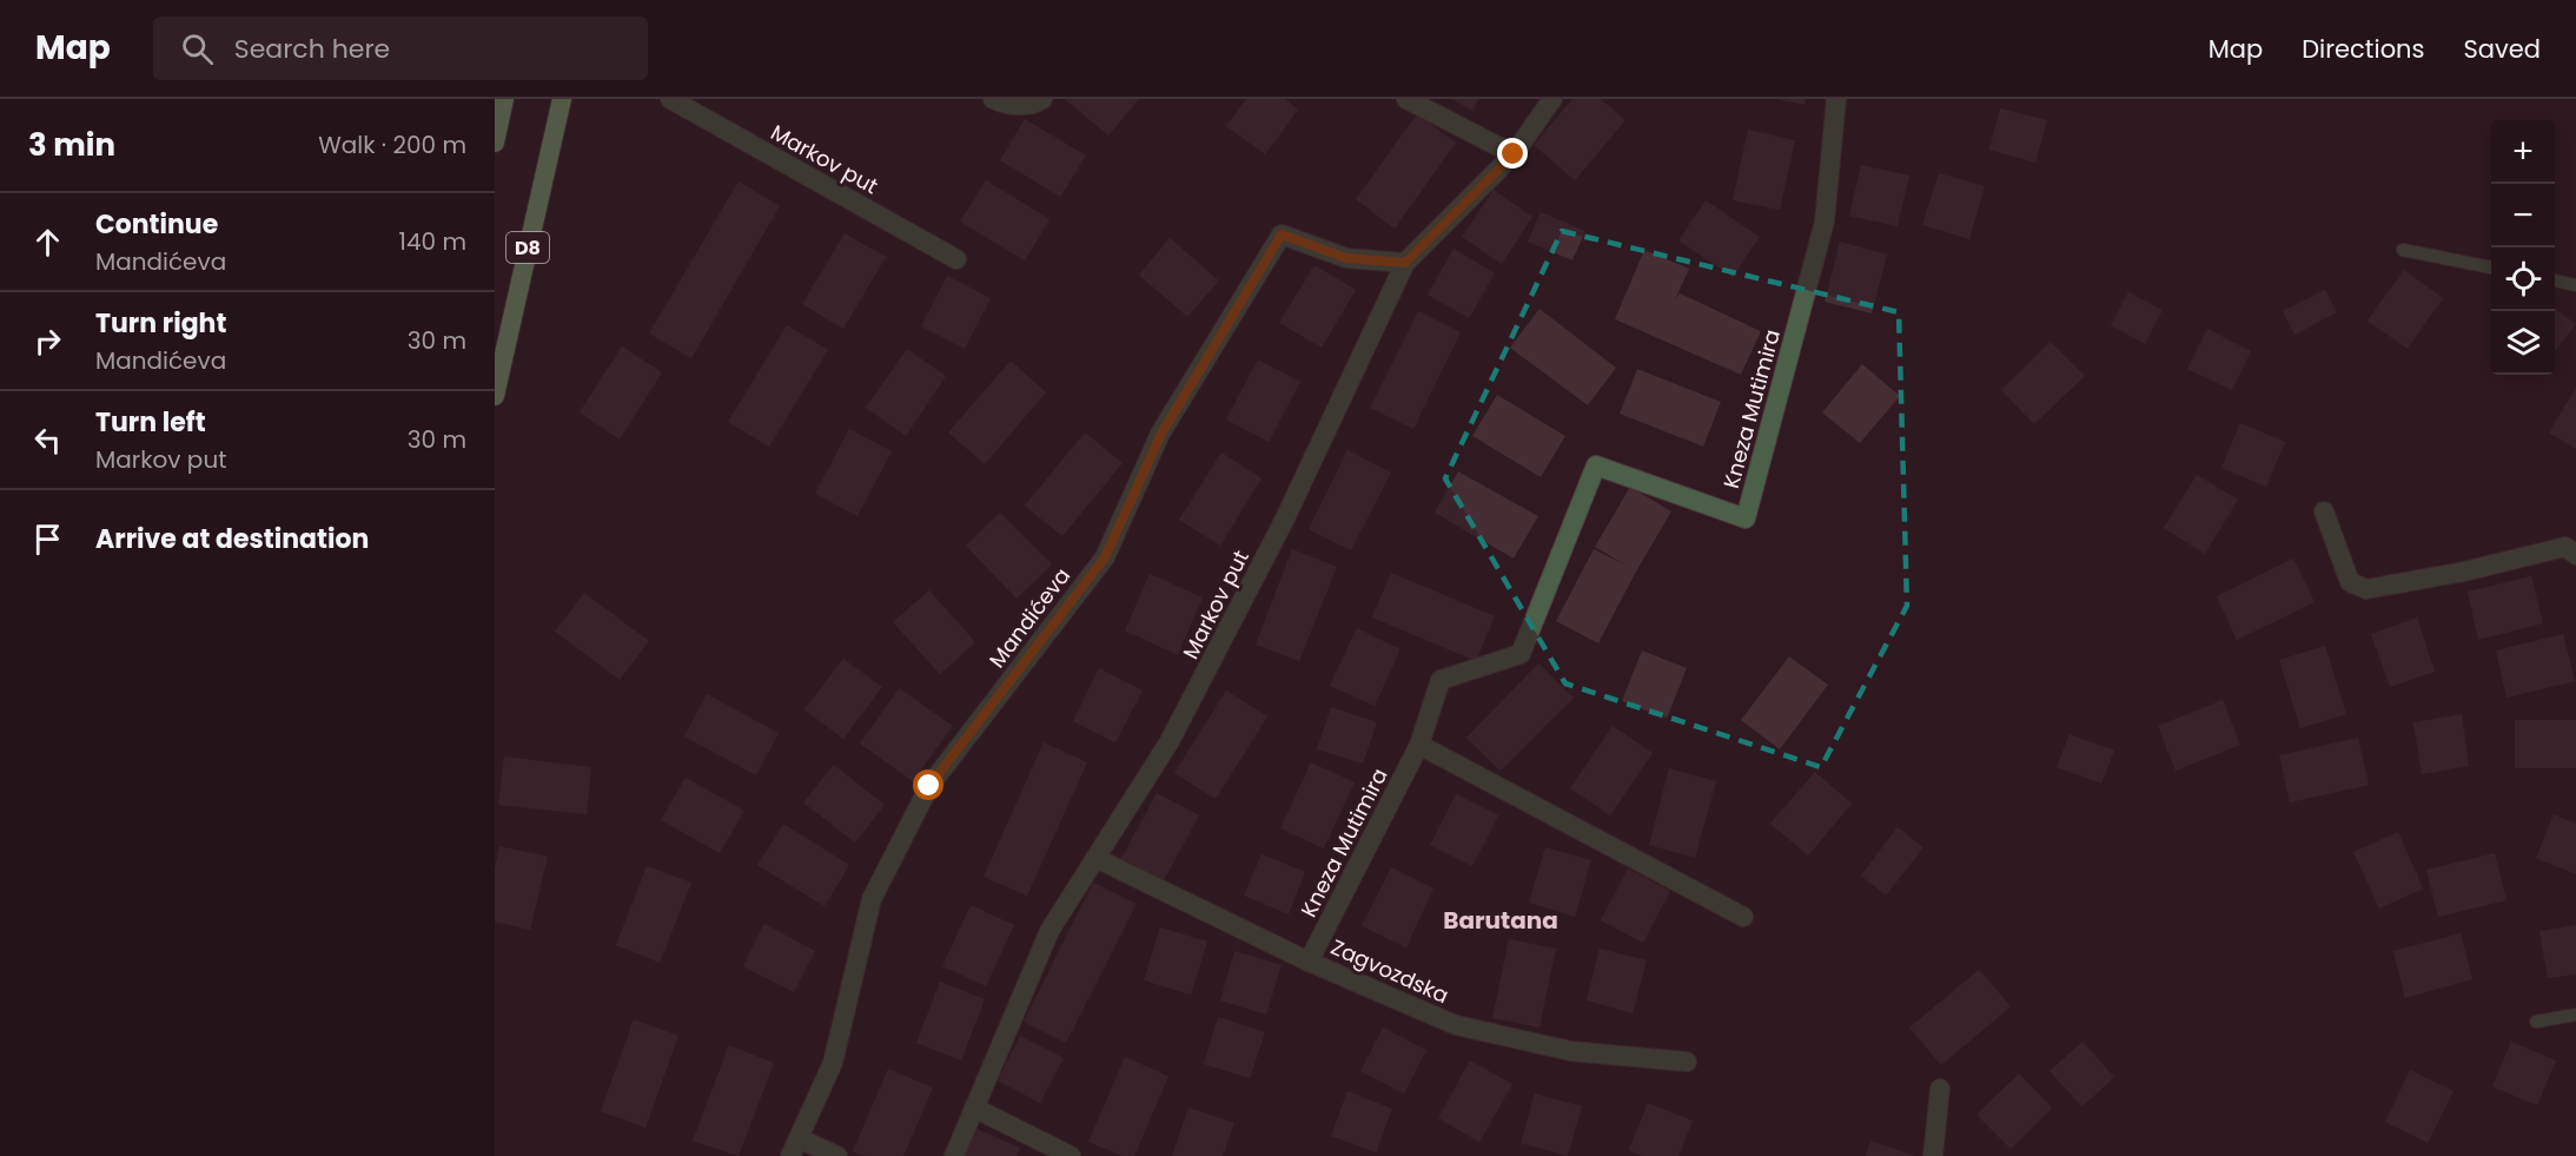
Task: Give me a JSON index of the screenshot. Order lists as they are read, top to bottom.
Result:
{
  "streets": {
    "highway": ["D8"],
    "street": [
      "Markov put",
      "Kneza Mutimira",
      "Mandićeva",
      "Zagvozdska"
    ]
  },
  "crossings": [
    ["Markov put", "Mandićeva"],
    ["Markov put", "Zagvozdska"],
    ["Kneza Mutimira", "Zagvozdska"]
  ],
  "districts": ["Barutana"],
  "page": {
    "header": "Map",
    "search": "Search here",
    "nav": ["Map", "Directions", "Saved"],
    "heading": ["3 min", "Walk · 200 m"],
    "map_buttons": ["+", "−"],
    "list": [
      ["Continue", "Mandićeva", "140 m"],
      ["Turn right", "Mandićeva", "30 m"],
      ["Turn left", "Markov put", "30 m"],
      "Arrive at destination"
    ]
  }
}
